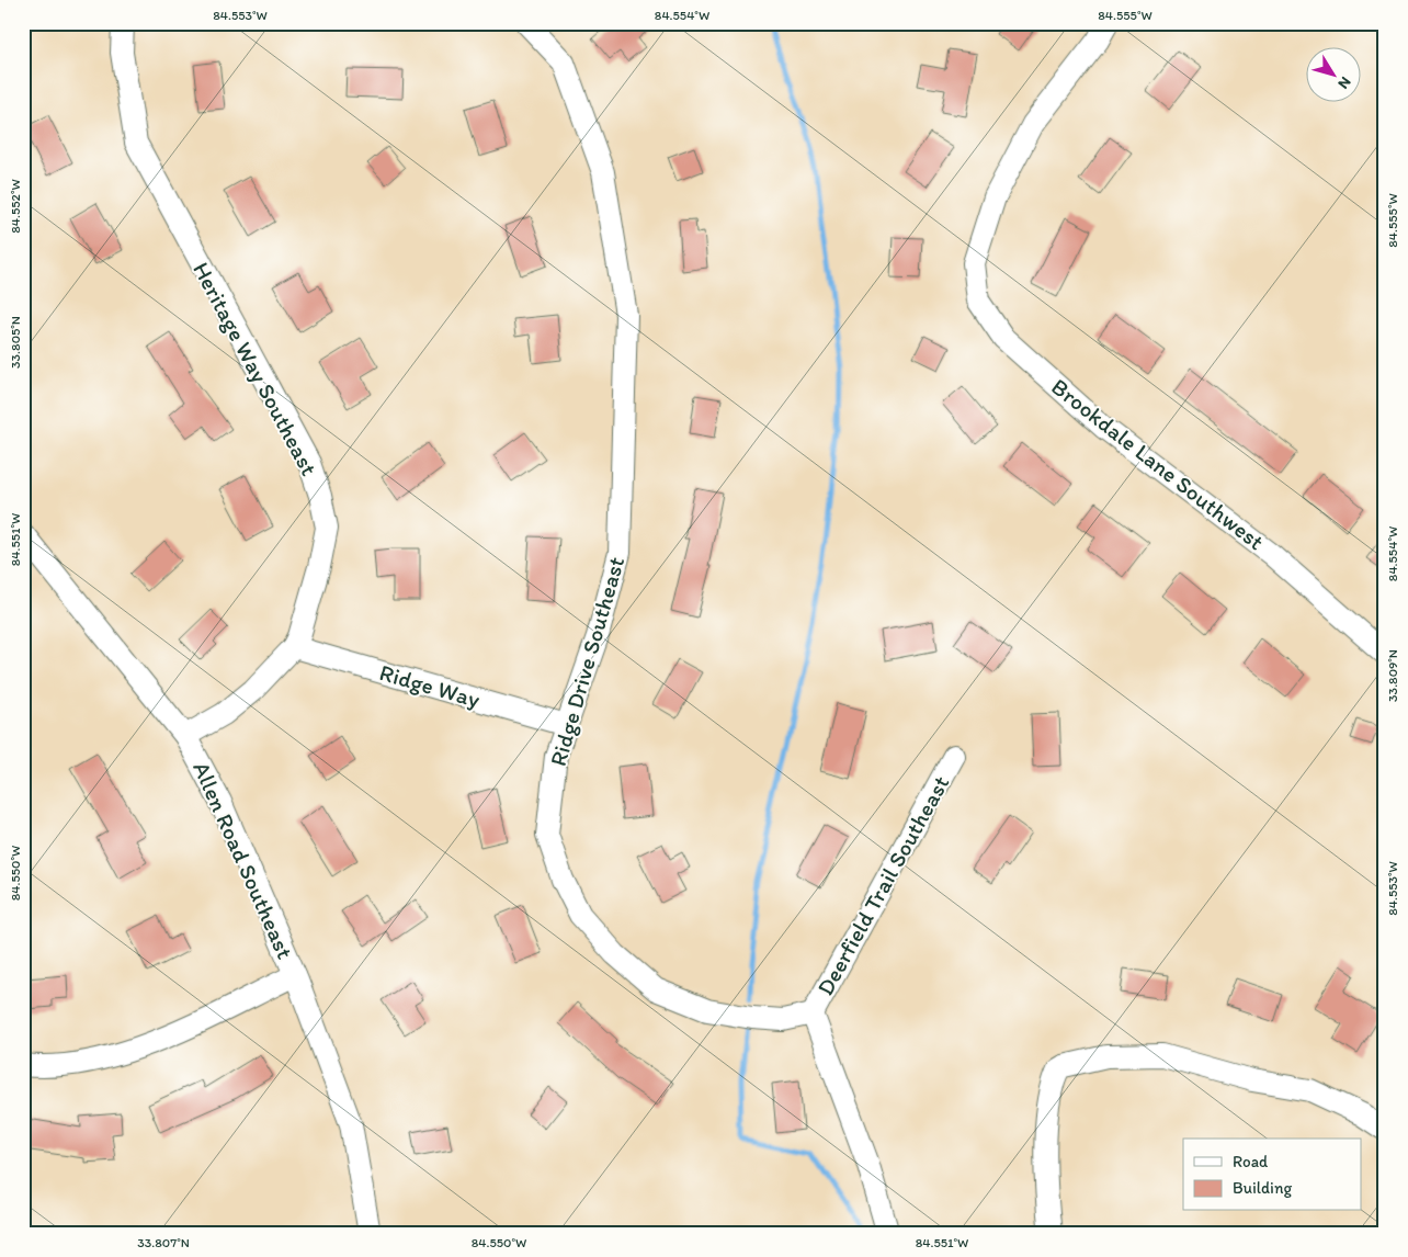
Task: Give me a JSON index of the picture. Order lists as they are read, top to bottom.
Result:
{
  "streets": {
    "street": [
      "Heritage Way Southeast",
      "Brookdale Lane Southwest",
      "Ridge Drive Southeast",
      "Ridge Way",
      "Allen Road Southeast",
      "Deerfield Trail Southeast"
    ]
  },
  "crossings": [
    ["Heritage Way Southeast", "Ridge Way"],
    ["Heritage Way Southeast", "Allen Road Southeast"],
    ["Ridge Drive Southeast", "Ridge Way"],
    ["Ridge Drive Southeast", "Deerfield Trail Southeast"]
  ],
  "legend": ["Road", "Building"],
  "north": "bottom right",
  "coordinates": [
    "84.553°W",
    "84.554°W",
    "84.555°W",
    "84.552°W",
    "33.805°N",
    "84.551°W",
    "33.809°N",
    "84.550°W",
    "33.807°N"
  ]
}
